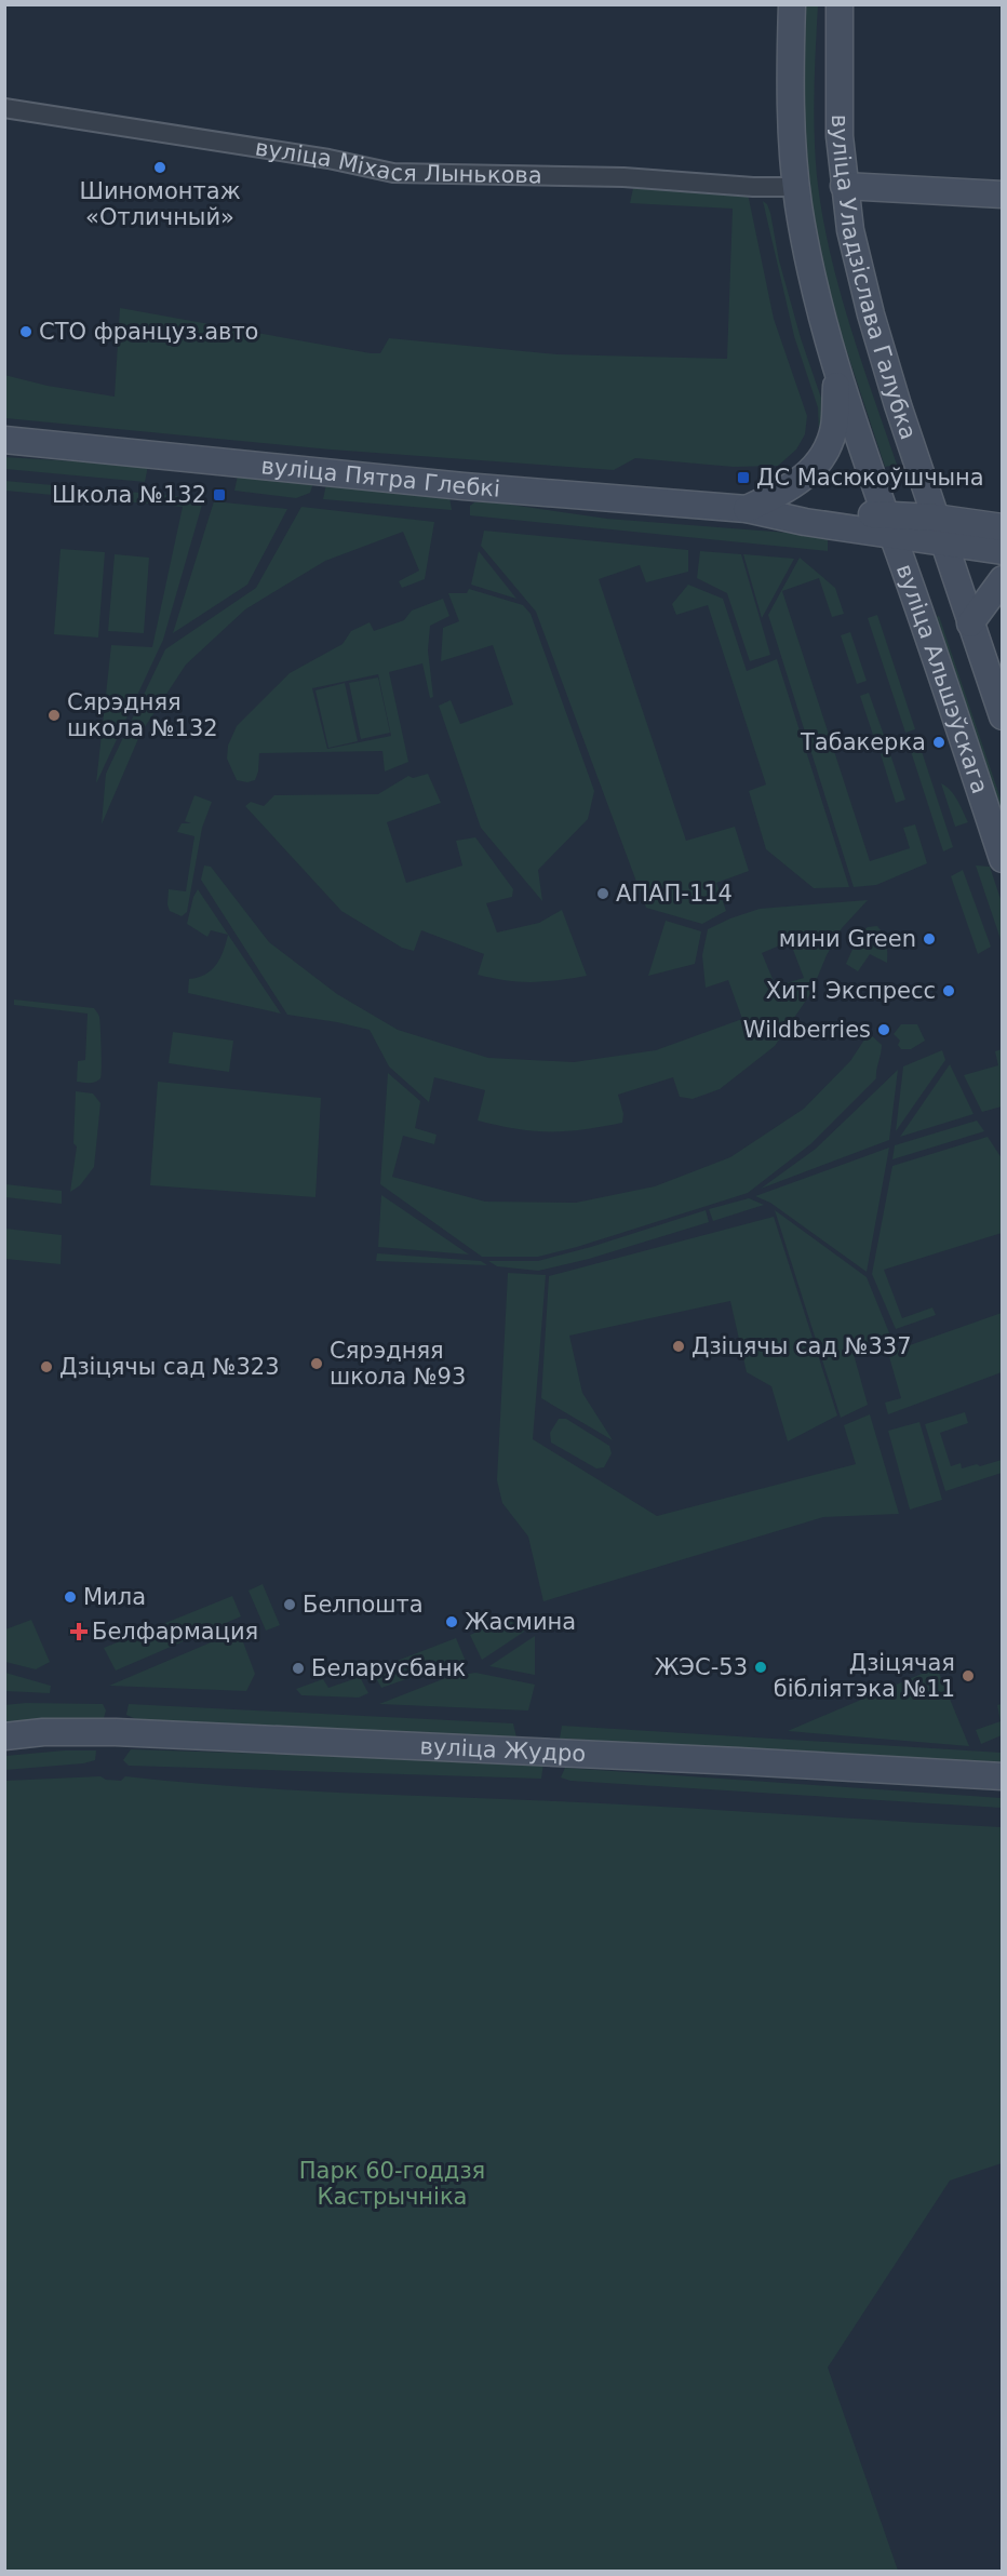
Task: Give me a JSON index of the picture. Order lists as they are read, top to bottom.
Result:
{
  "streets": {
    "main road": [
      "вуліца Уладзіслава Галубка",
      "вуліца Пятра Глебкі",
      "вуліца Альшэўскага",
      "вуліца Жудро"
    ],
    "street": ["вуліца Міхася Лынькова"]
  },
  "crossings": [
    ["вуліца Міхася Лынькова", "вуліца Уладзіслава Галубка"],
    ["вуліца Уладзіслава Галубка", "вуліца Пятра Глебкі"],
    ["вуліца Уладзіслава Галубка", "вуліца Альшэўскага"],
    ["вуліца Пятра Глебкі", "вуліца Альшэўскага"]
  ],
  "parks": ["Парк 60-годдзя Кастрычніка"],
  "places": {
    "other": [
      "Шиномонтаж «Отличный»",
      "СТО француз.авто",
      "Сярэдняя школа №132",
      "Табакерка",
      "АПАП-114",
      "мини Green",
      "Хит! Экспресс",
      "Wildberries",
      "Дзіцячы сад №337",
      "Сярэдняя школа №93",
      "Дзіцячы сад №323",
      "Мила",
      "Белпошта",
      "Жасмина",
      "ЖЭС-53",
      "Беларусбанк",
      "Дзіцячая бібліятэка №11"
    ],
    "transit": ["ДС Масюкоўшчына", "Школа №132"],
    "health": ["Белфармация"]
  }
}
